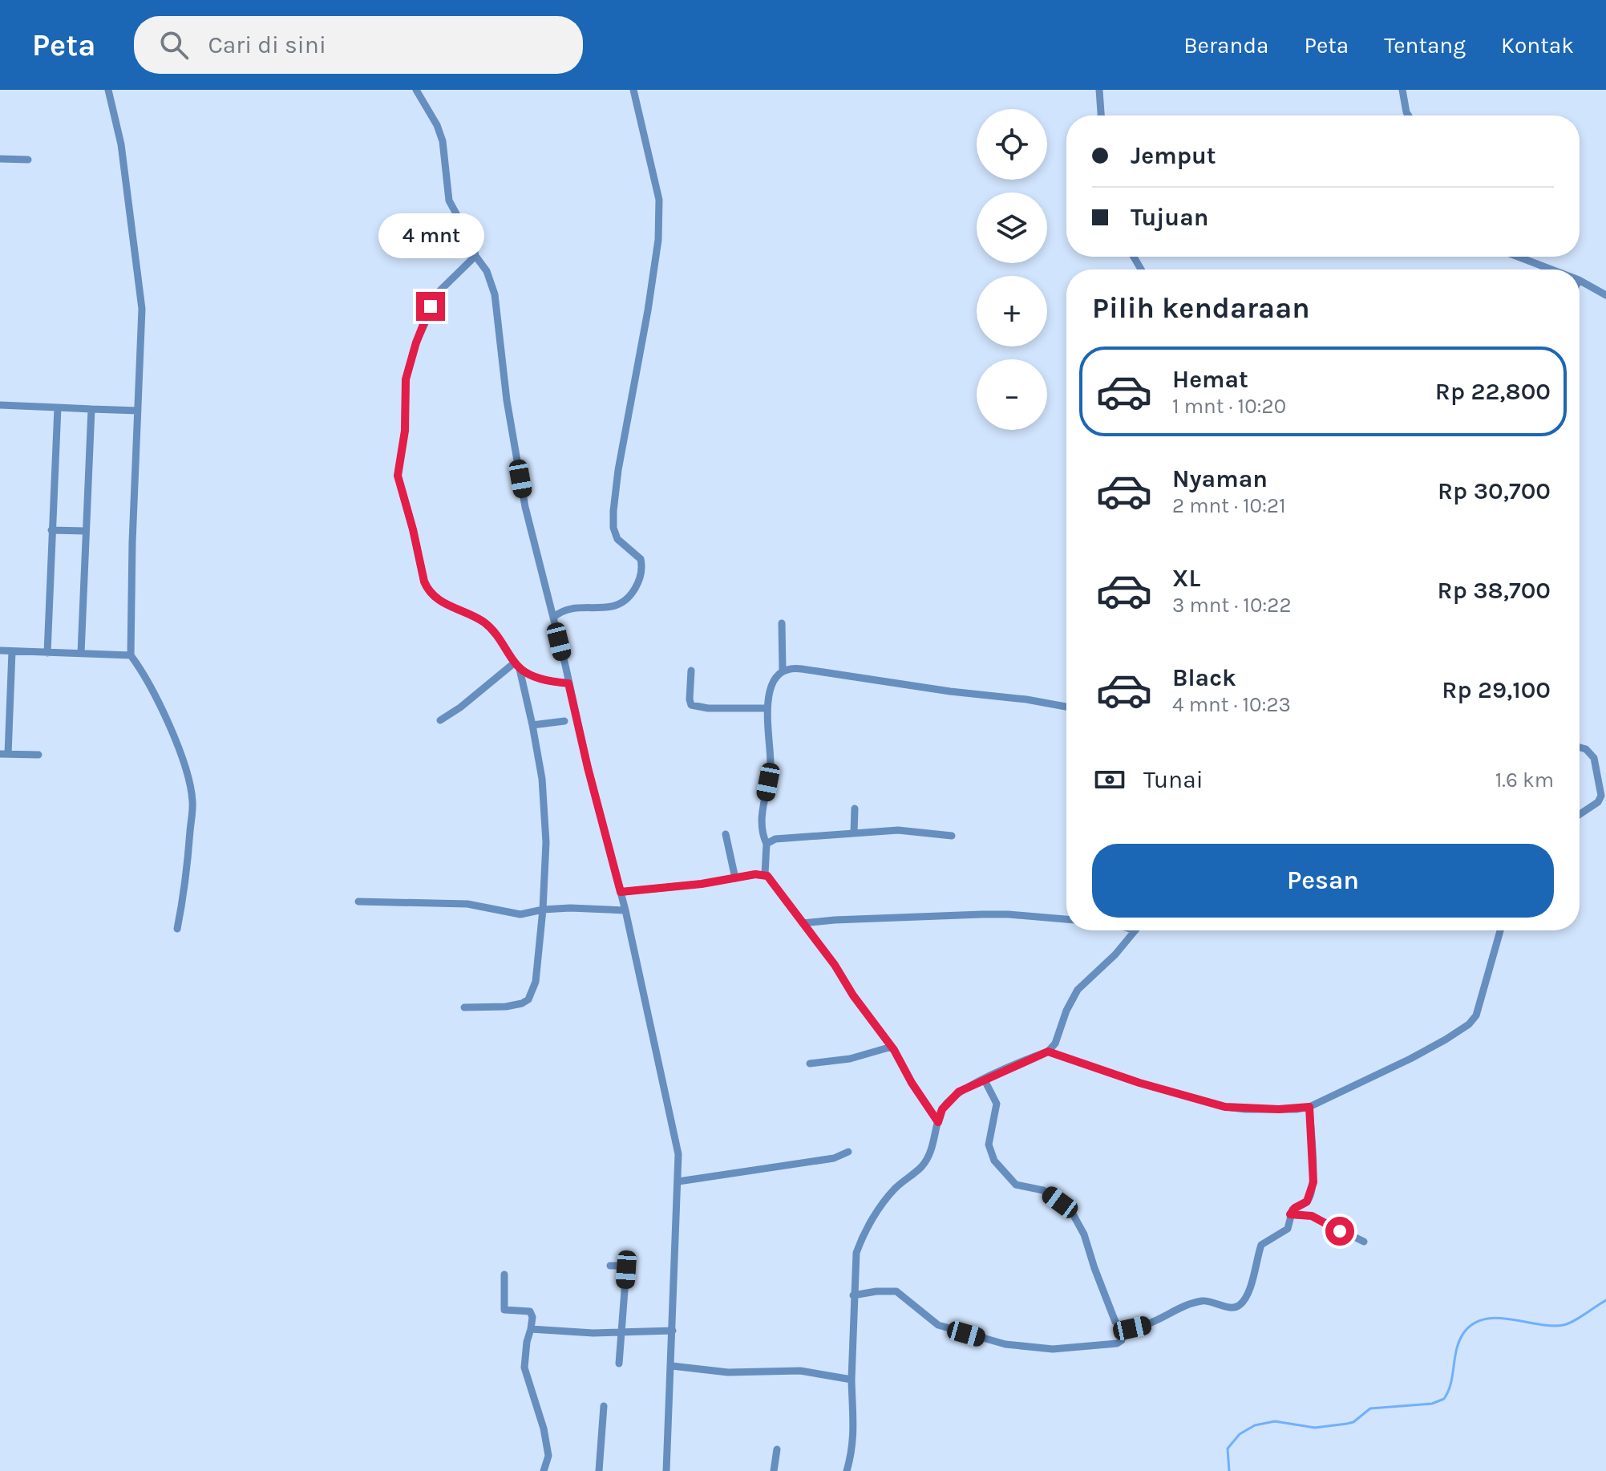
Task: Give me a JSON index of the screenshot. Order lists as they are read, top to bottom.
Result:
{
  "page": {
    "header": "Peta",
    "search": "Cari di sini",
    "nav": [
      "Beranda",
      "Peta",
      "Tentang",
      "Kontak"
    ],
    "map_buttons": ["+", "−"],
    "banner": ["Jemput", "Tujuan"],
    "bubble": "4 mnt",
    "heading": "Pilih kendaraan",
    "list": [
      {
        "name": "Hemat",
        "note": "1 mnt · 10:20",
        "value": "Rp 22,800"
      },
      {
        "name": "Nyaman",
        "note": "2 mnt · 10:21",
        "value": "Rp 30,700"
      },
      {
        "name": "XL",
        "note": "3 mnt · 10:22",
        "value": "Rp 38,700"
      },
      {
        "name": "Black",
        "note": "4 mnt · 10:23",
        "value": "Rp 29,100"
      }
    ],
    "pay": ["Tunai", "1.6 km"],
    "buttons": "Pesan"
  }
}
